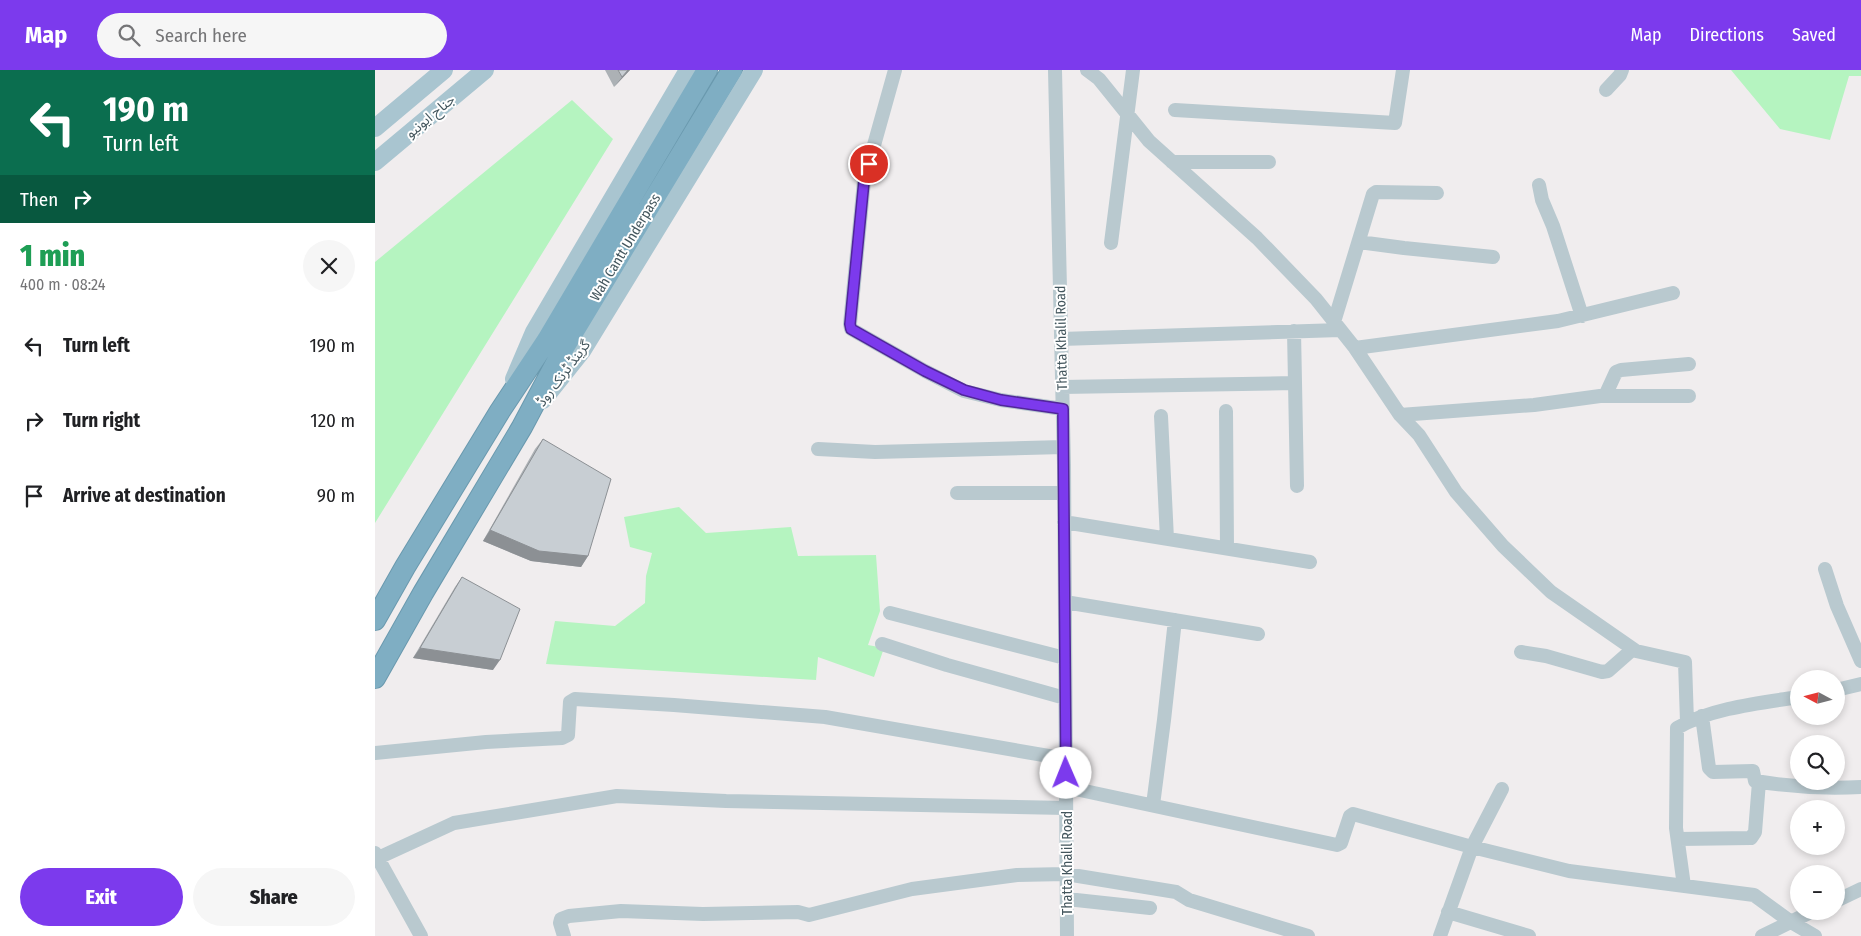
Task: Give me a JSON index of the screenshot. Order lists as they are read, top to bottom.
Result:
{
  "streets": {
    "highway": ["Wah Cantt Underpass", "گرینڈ ٹرنک روڈ"],
    "main road": ["جناح ایونیو"],
    "street": ["Thatta Khalil Road"]
  },
  "crossings": [
    ["Wah Cantt Underpass", "گرینڈ ٹرنک روڈ"]
  ],
  "north": "left",
  "page": {
    "header": "Map",
    "search": "Search here",
    "nav": ["Map", "Directions", "Saved"],
    "turn": ["190 m", "Turn left"],
    "then": "Then",
    "heading": ["1 min", "400 m · 08:24"],
    "list": [
      {
        "name": "Turn left",
        "value": "190 m"
      },
      {
        "name": "Turn right",
        "value": "120 m"
      },
      {
        "name": "Arrive at destination",
        "value": "90 m"
      }
    ],
    "map_buttons": ["+", "−"],
    "buttons": ["Exit", "Share"]
  }
}
